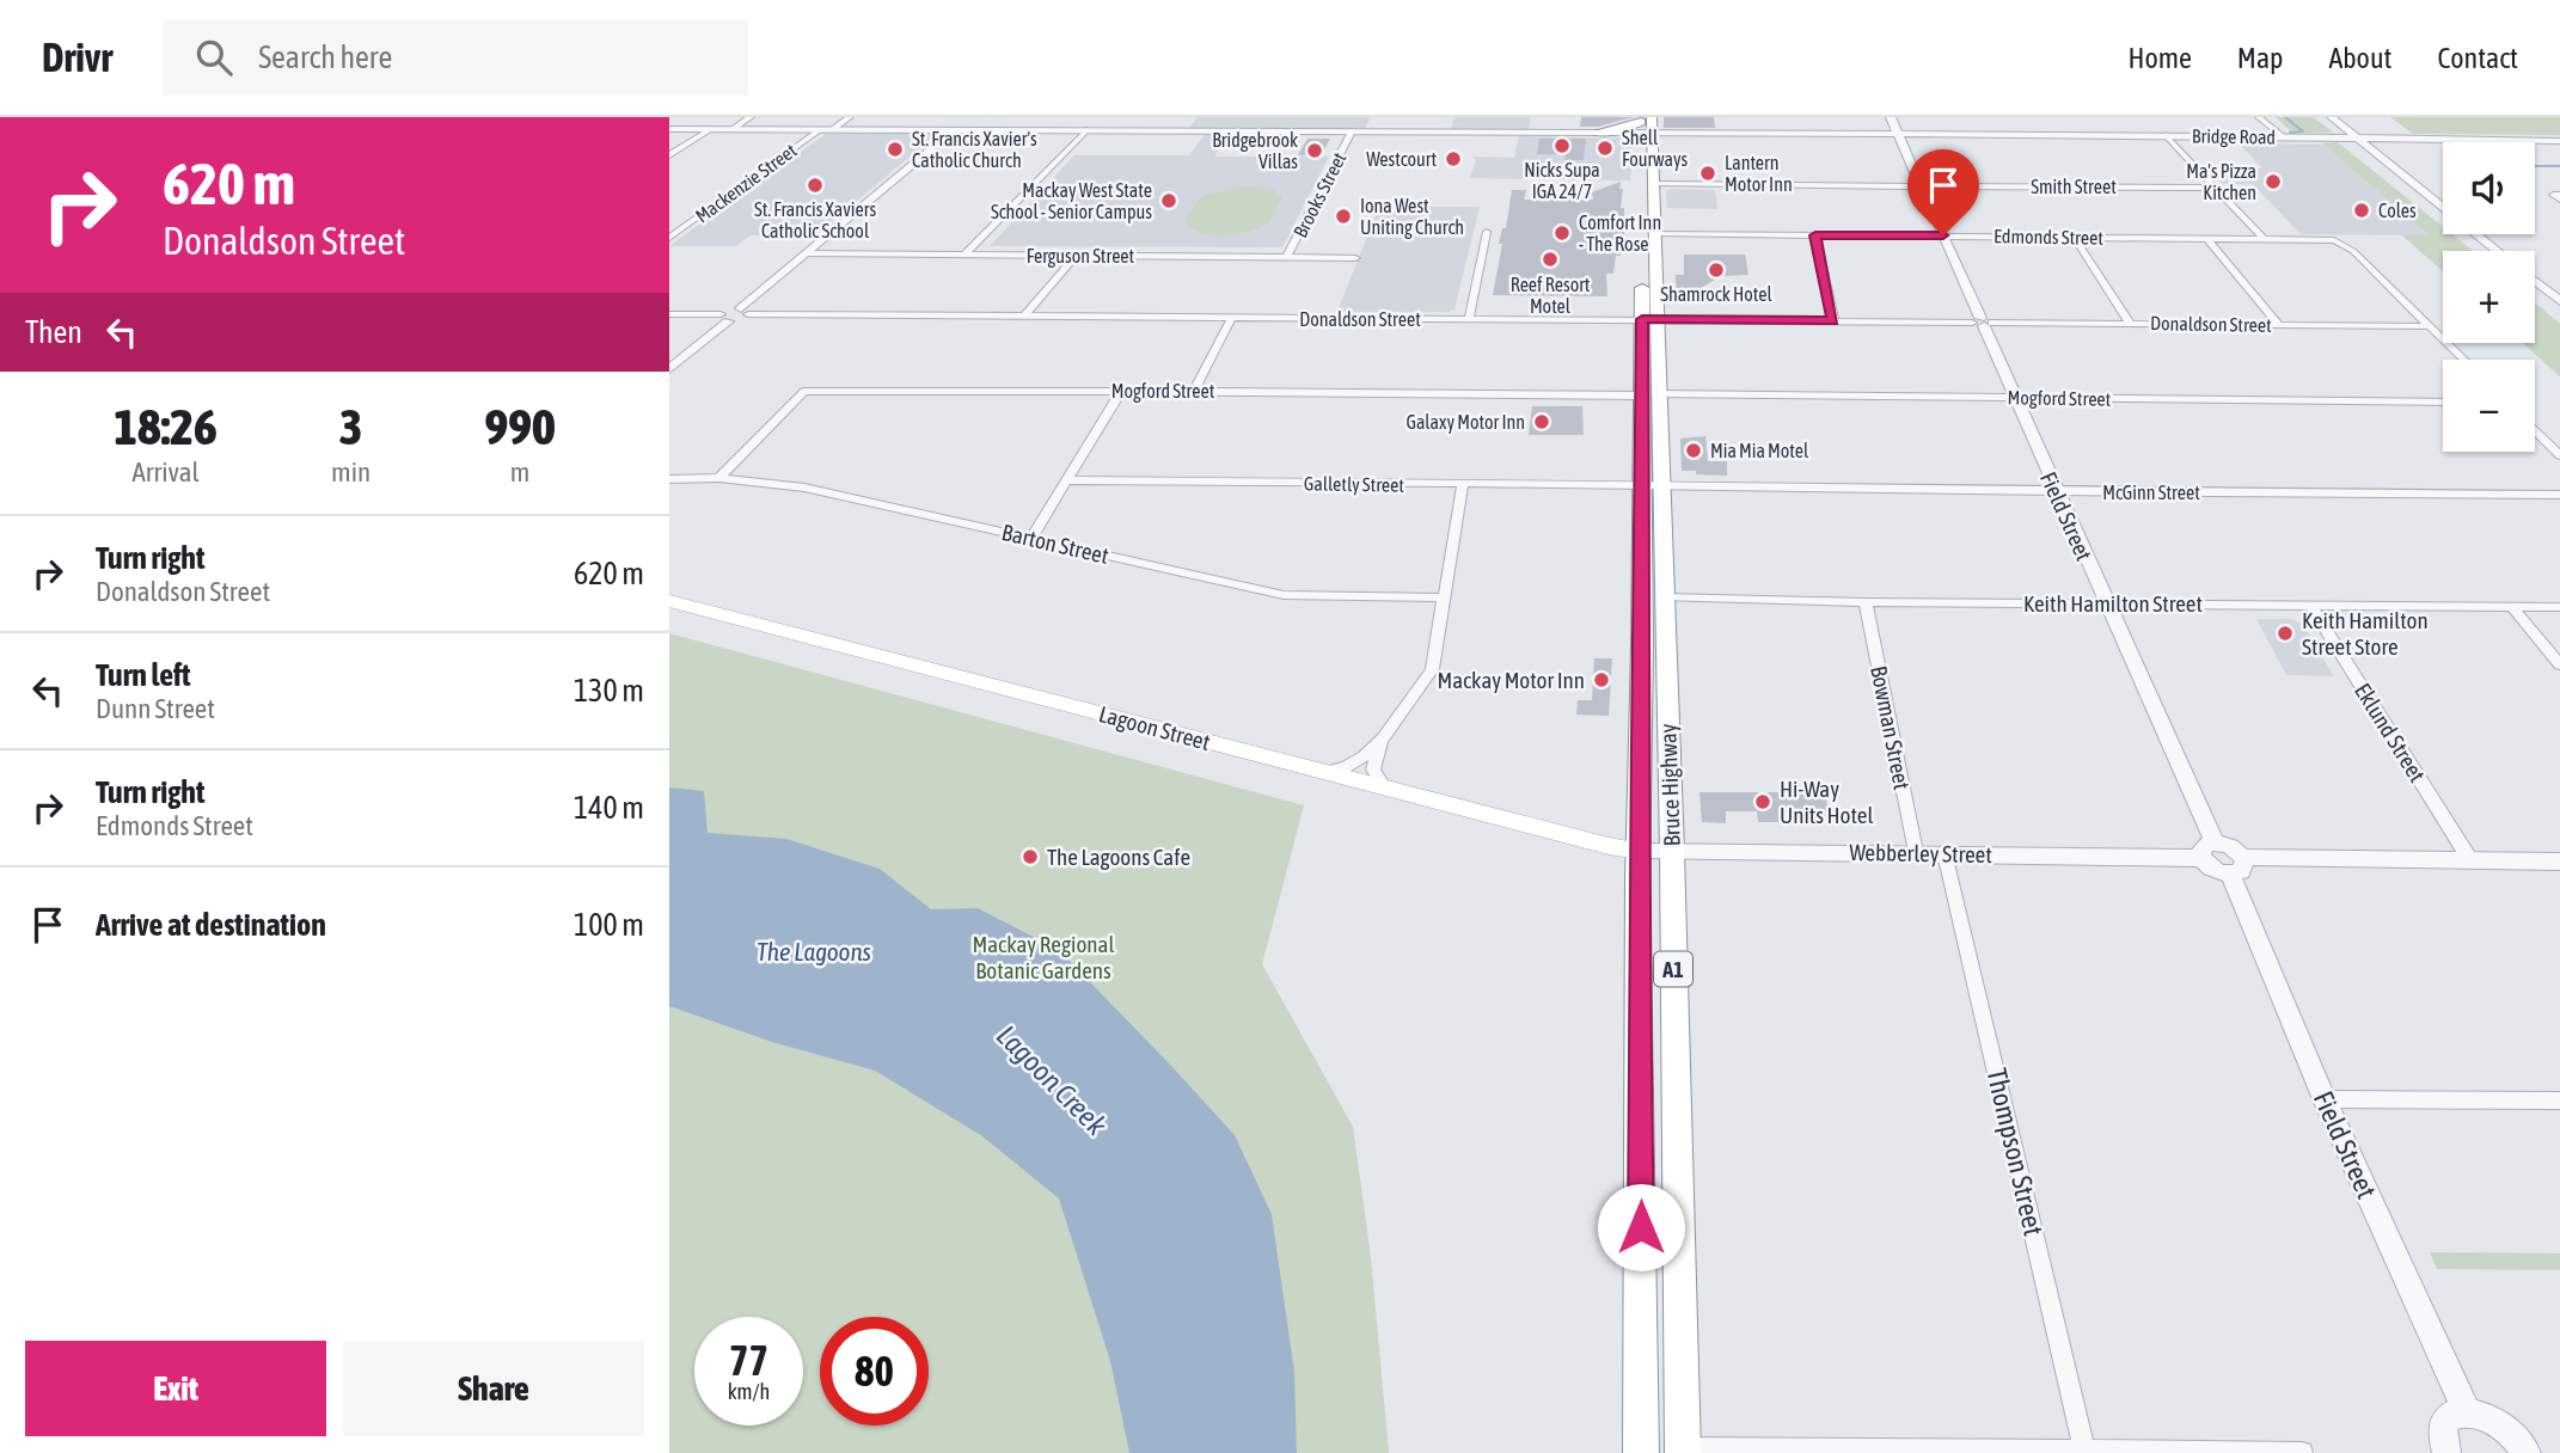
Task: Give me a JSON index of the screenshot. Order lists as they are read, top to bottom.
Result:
{
  "streets": {
    "highway": ["Bruce Highway", "A1"],
    "main road": ["Lagoon Street"],
    "street": [
      "Bridge Road",
      "Mackenzie Street",
      "Smith Street",
      "Brooks Street",
      "Edmonds Street",
      "Ferguson Street",
      "Donaldson Street",
      "Mogford Street",
      "Galletly Street",
      "McGinn Street",
      "Field Street",
      "Barton Street",
      "Keith Hamilton Street",
      "Bowman Street",
      "Eklund Street",
      "Webberley Street",
      "Thompson Street"
    ]
  },
  "crossings": [
    ["Bridge Road", "Field Street"],
    ["Bridge Road", "Bruce Highway"],
    ["Smith Street", "Field Street"],
    ["Smith Street", "Bruce Highway"],
    ["Brooks Street", "Ferguson Street"],
    ["Edmonds Street", "Donaldson Street"],
    ["Edmonds Street", "Field Street"],
    ["Edmonds Street", "Bruce Highway"],
    ["Donaldson Street", "Field Street"],
    ["Donaldson Street", "Bruce Highway"],
    ["Mogford Street", "Field Street"],
    ["Mogford Street", "Barton Street"],
    ["Mogford Street", "Bruce Highway"],
    ["Galletly Street", "McGinn Street"],
    ["Galletly Street", "Bruce Highway"],
    ["McGinn Street", "Field Street"],
    ["McGinn Street", "Bruce Highway"],
    ["Field Street", "Keith Hamilton Street"],
    ["Field Street", "Webberley Street"],
    ["Keith Hamilton Street", "Bowman Street"],
    ["Keith Hamilton Street", "Eklund Street"],
    ["Keith Hamilton Street", "Bruce Highway"],
    ["Lagoon Street", "Bruce Highway"],
    ["Lagoon Street", "Webberley Street"],
    ["Bowman Street", "Webberley Street"],
    ["Bruce Highway", "Webberley Street"],
    ["Webberley Street", "Thompson Street"]
  ],
  "water": ["The Lagoons", "Lagoon Creek"],
  "parks": ["Mackay Regional Botanic Gardens"],
  "places": [
    "Nicks Supa IGA 24/7",
    "Shell Fourways",
    "St. Francis Xavier's Catholic Church",
    "Bridgebrook Villas",
    "Westcourt",
    "Lantern Motor Inn",
    "Ma's Pizza Kitchen",
    "St. Francis Xaviers Catholic School",
    "Mackay West State School - Senior Campus",
    "Coles",
    "Iona West Uniting Church",
    "Comfort Inn - The Rose",
    "Reef Resort Motel",
    "Shamrock Hotel",
    "Galaxy Motor Inn",
    "Mia Mia Motel",
    "Keith Hamilton Street Store",
    "Mackay Motor Inn",
    "Hi-Way Units Hotel",
    "The Lagoons Cafe"
  ],
  "page": {
    "header": "Drivr",
    "search": "Search here",
    "nav": [
      "Home",
      "Map",
      "About",
      "Contact"
    ],
    "turn": ["620 m", "Donaldson Street"],
    "map_buttons": ["+", "−"],
    "then": "Then",
    "eta": [
      "18:26",
      "Arrival",
      "3",
      "min",
      "990",
      "m"
    ],
    "list": [
      {
        "name": "Turn right",
        "note": "Donaldson Street",
        "value": "620 m"
      },
      {
        "name": "Turn left",
        "note": "Dunn Street",
        "value": "130 m"
      },
      {
        "name": "Turn right",
        "note": "Edmonds Street",
        "value": "140 m"
      },
      {
        "name": "Arrive at destination",
        "value": "100 m"
      }
    ],
    "speed": "77 km/h",
    "limit": "80",
    "buttons": ["Exit", "Share"]
  }
}
